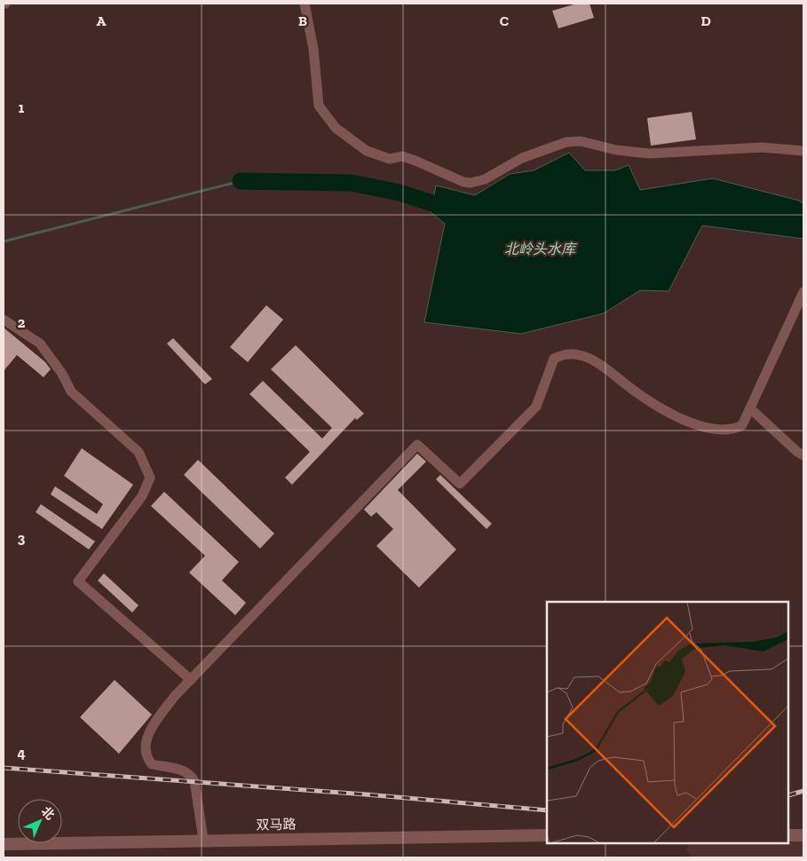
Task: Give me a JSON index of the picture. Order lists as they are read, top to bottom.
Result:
{
  "streets": {
    "street": ["双马路"]
  },
  "water": ["北岭头水库"],
  "north": "top right",
  "grid": {
    "columns": [
      "A",
      "B",
      "C",
      "D"
    ],
    "rows": [
      "1",
      "2",
      "3",
      "4"
    ]
  }
}
